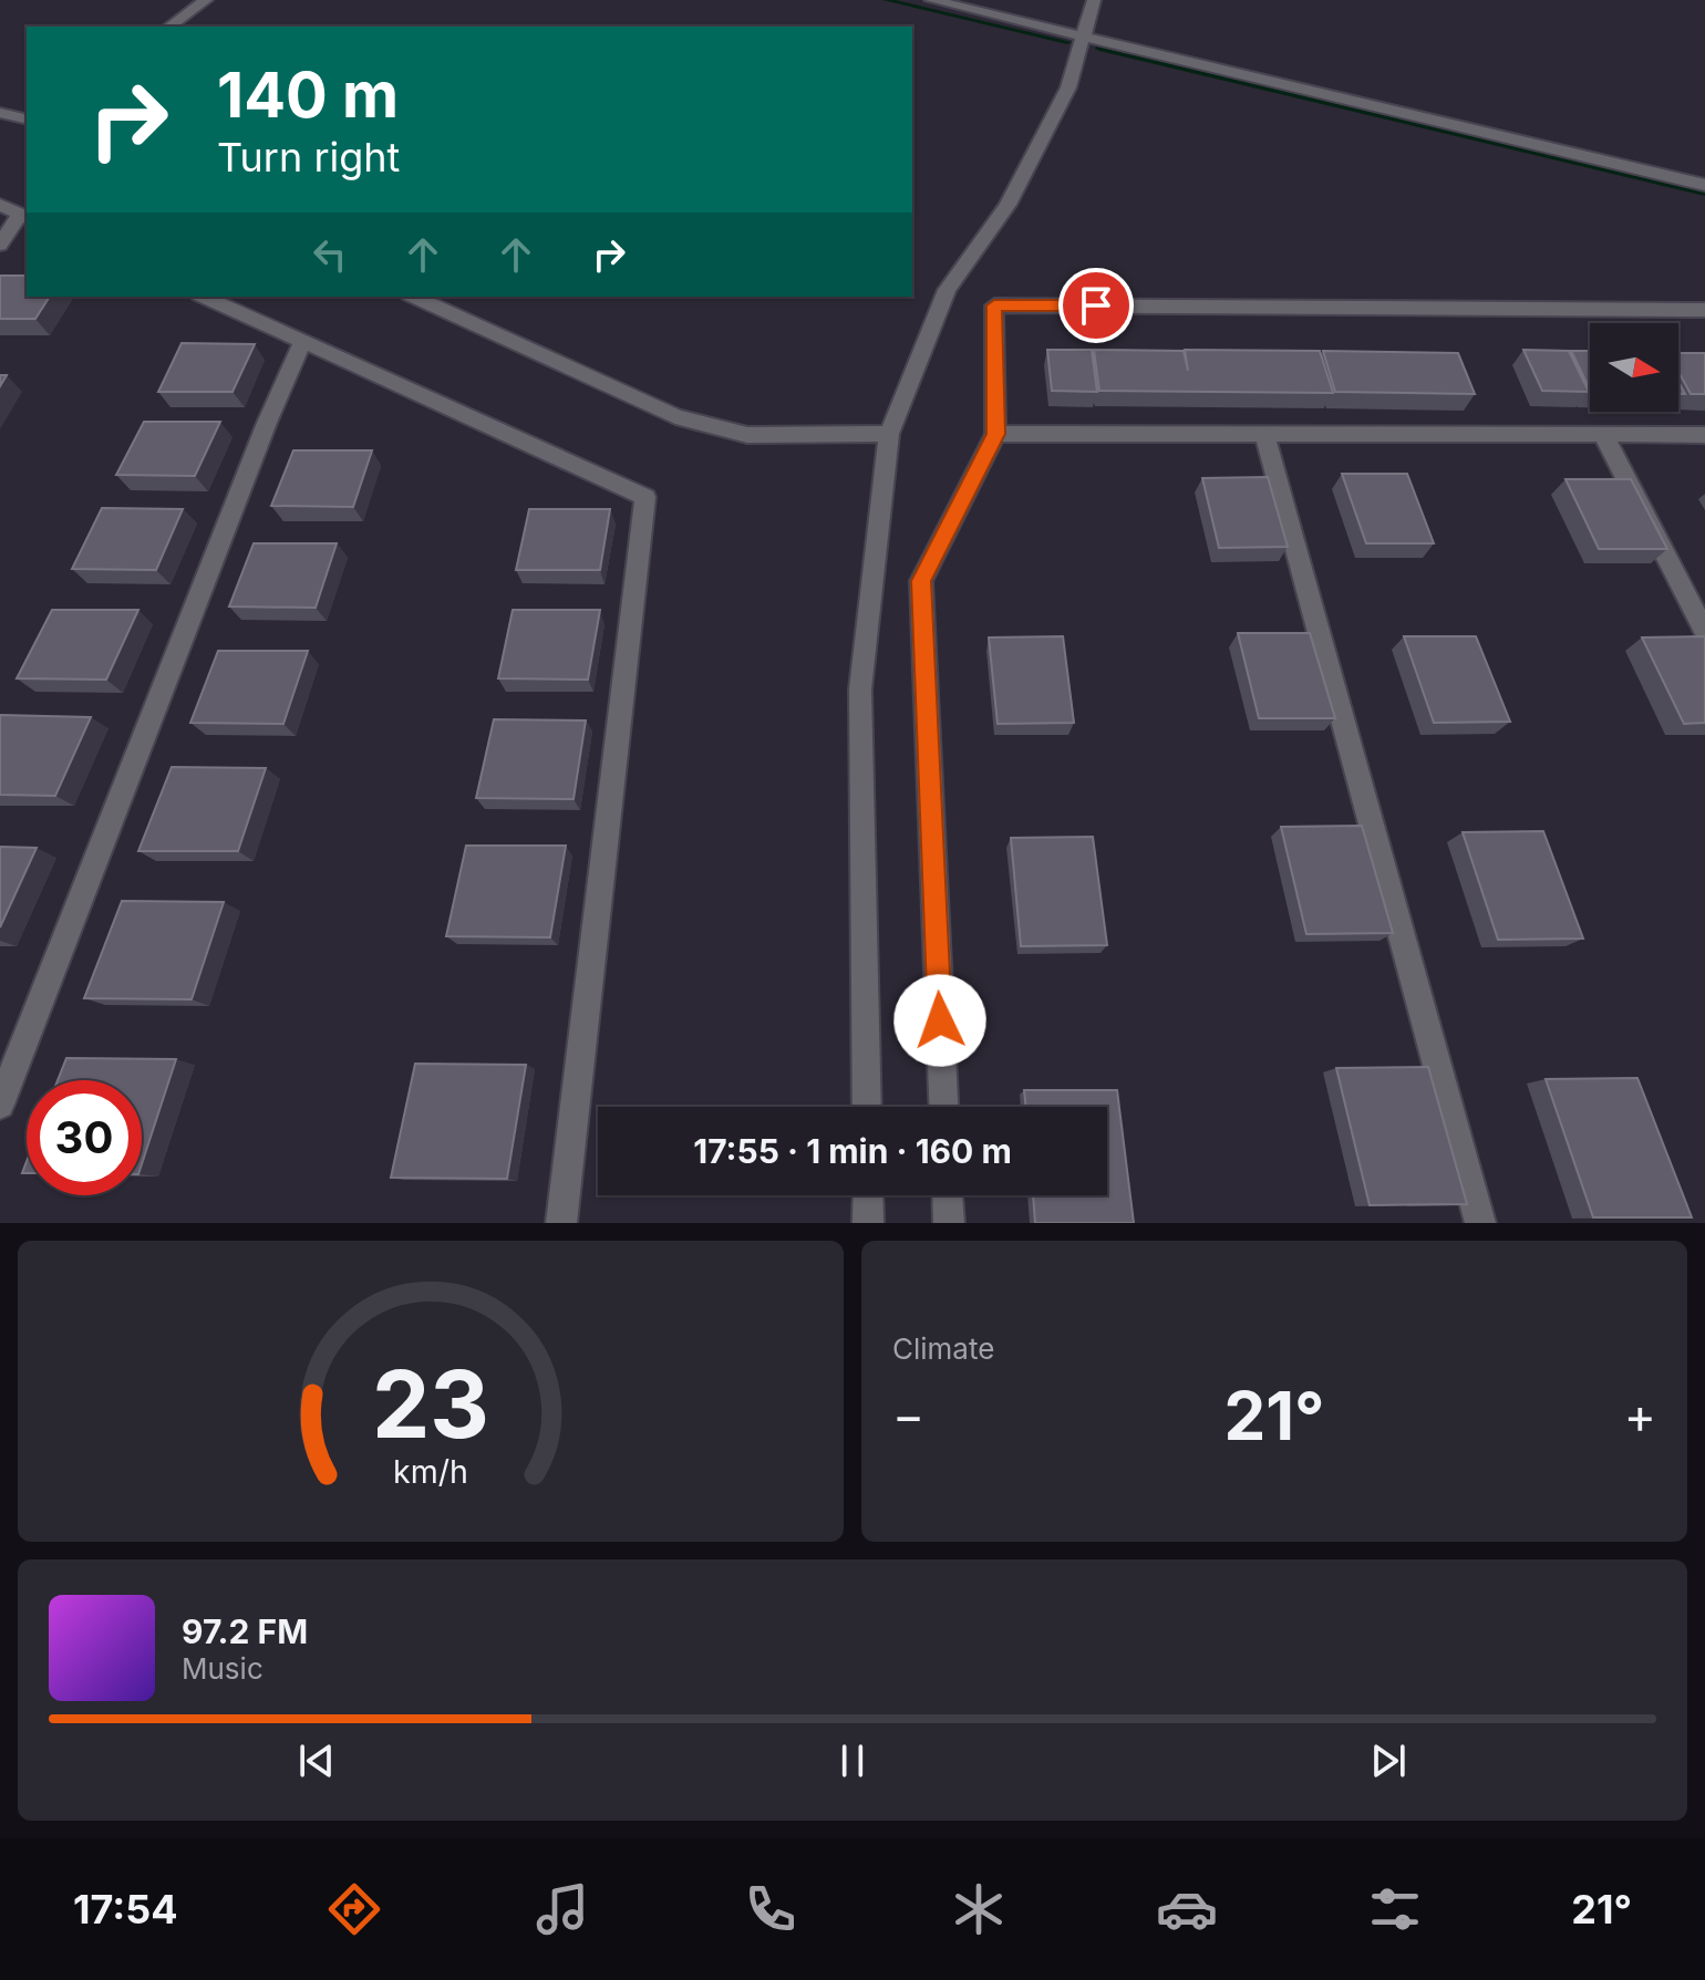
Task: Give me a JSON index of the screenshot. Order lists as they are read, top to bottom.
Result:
{
  "north": "right",
  "page": {
    "turn": ["140 m", "Turn right"],
    "limit": "30",
    "trip": "17:55 · 1 min · 160 m",
    "tile": "Climate",
    "heat": ["−", "21°", "+"],
    "song": ["97.2 FM", "Music"],
    "tabs": ["17:54", "21°"],
    "gauge": ["23", "km/h"]
  }
}
